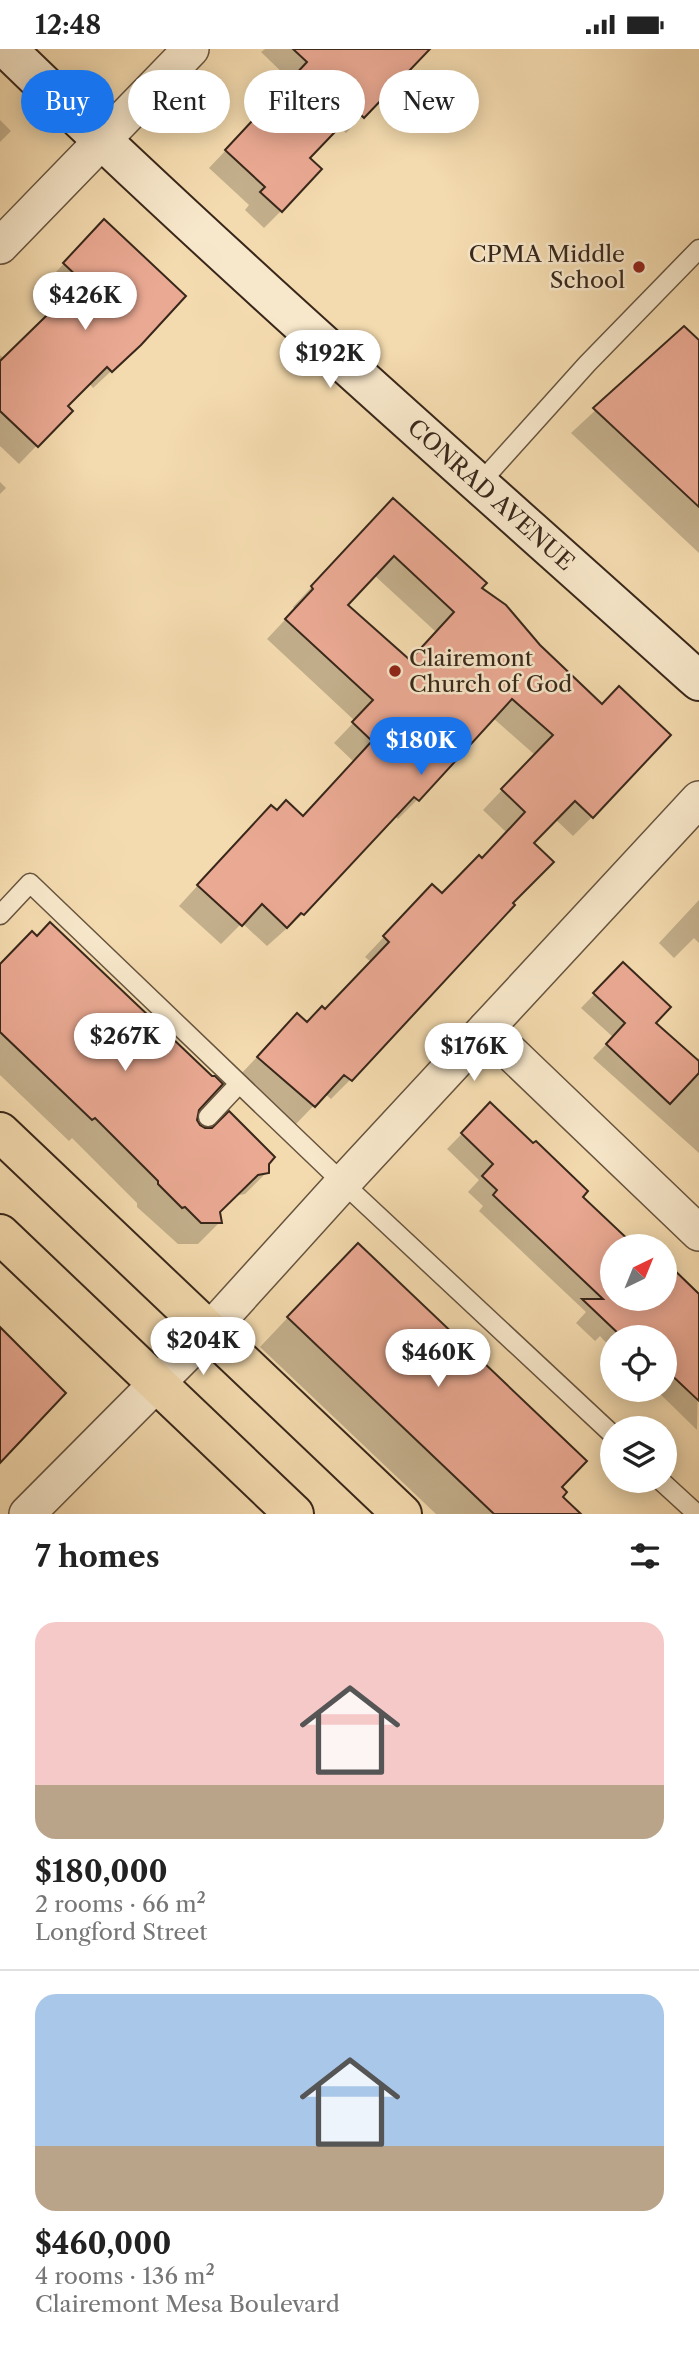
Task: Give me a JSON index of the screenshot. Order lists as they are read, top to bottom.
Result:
{
  "streets": {
    "street": ["CONRAD AVENUE"]
  },
  "places": ["CPMA Middle School", "Clairemont Church of God"],
  "north": "top right",
  "page": {
    "status": "12:48",
    "chip": [
      "Buy",
      "Rent",
      "Filters",
      "New"
    ],
    "price": [
      "$426K",
      "$192K",
      "$180K",
      "$267K",
      "$176K",
      "$204K",
      "$460K"
    ],
    "heading": "7 homes",
    "list": [
      {
        "name": "$180,000",
        "note": "2 rooms · 66 m² · Longford Street"
      },
      {
        "name": "$460,000",
        "note": "4 rooms · 136 m² · Clairemont Mesa Boulevard"
      }
    ]
  }
}
